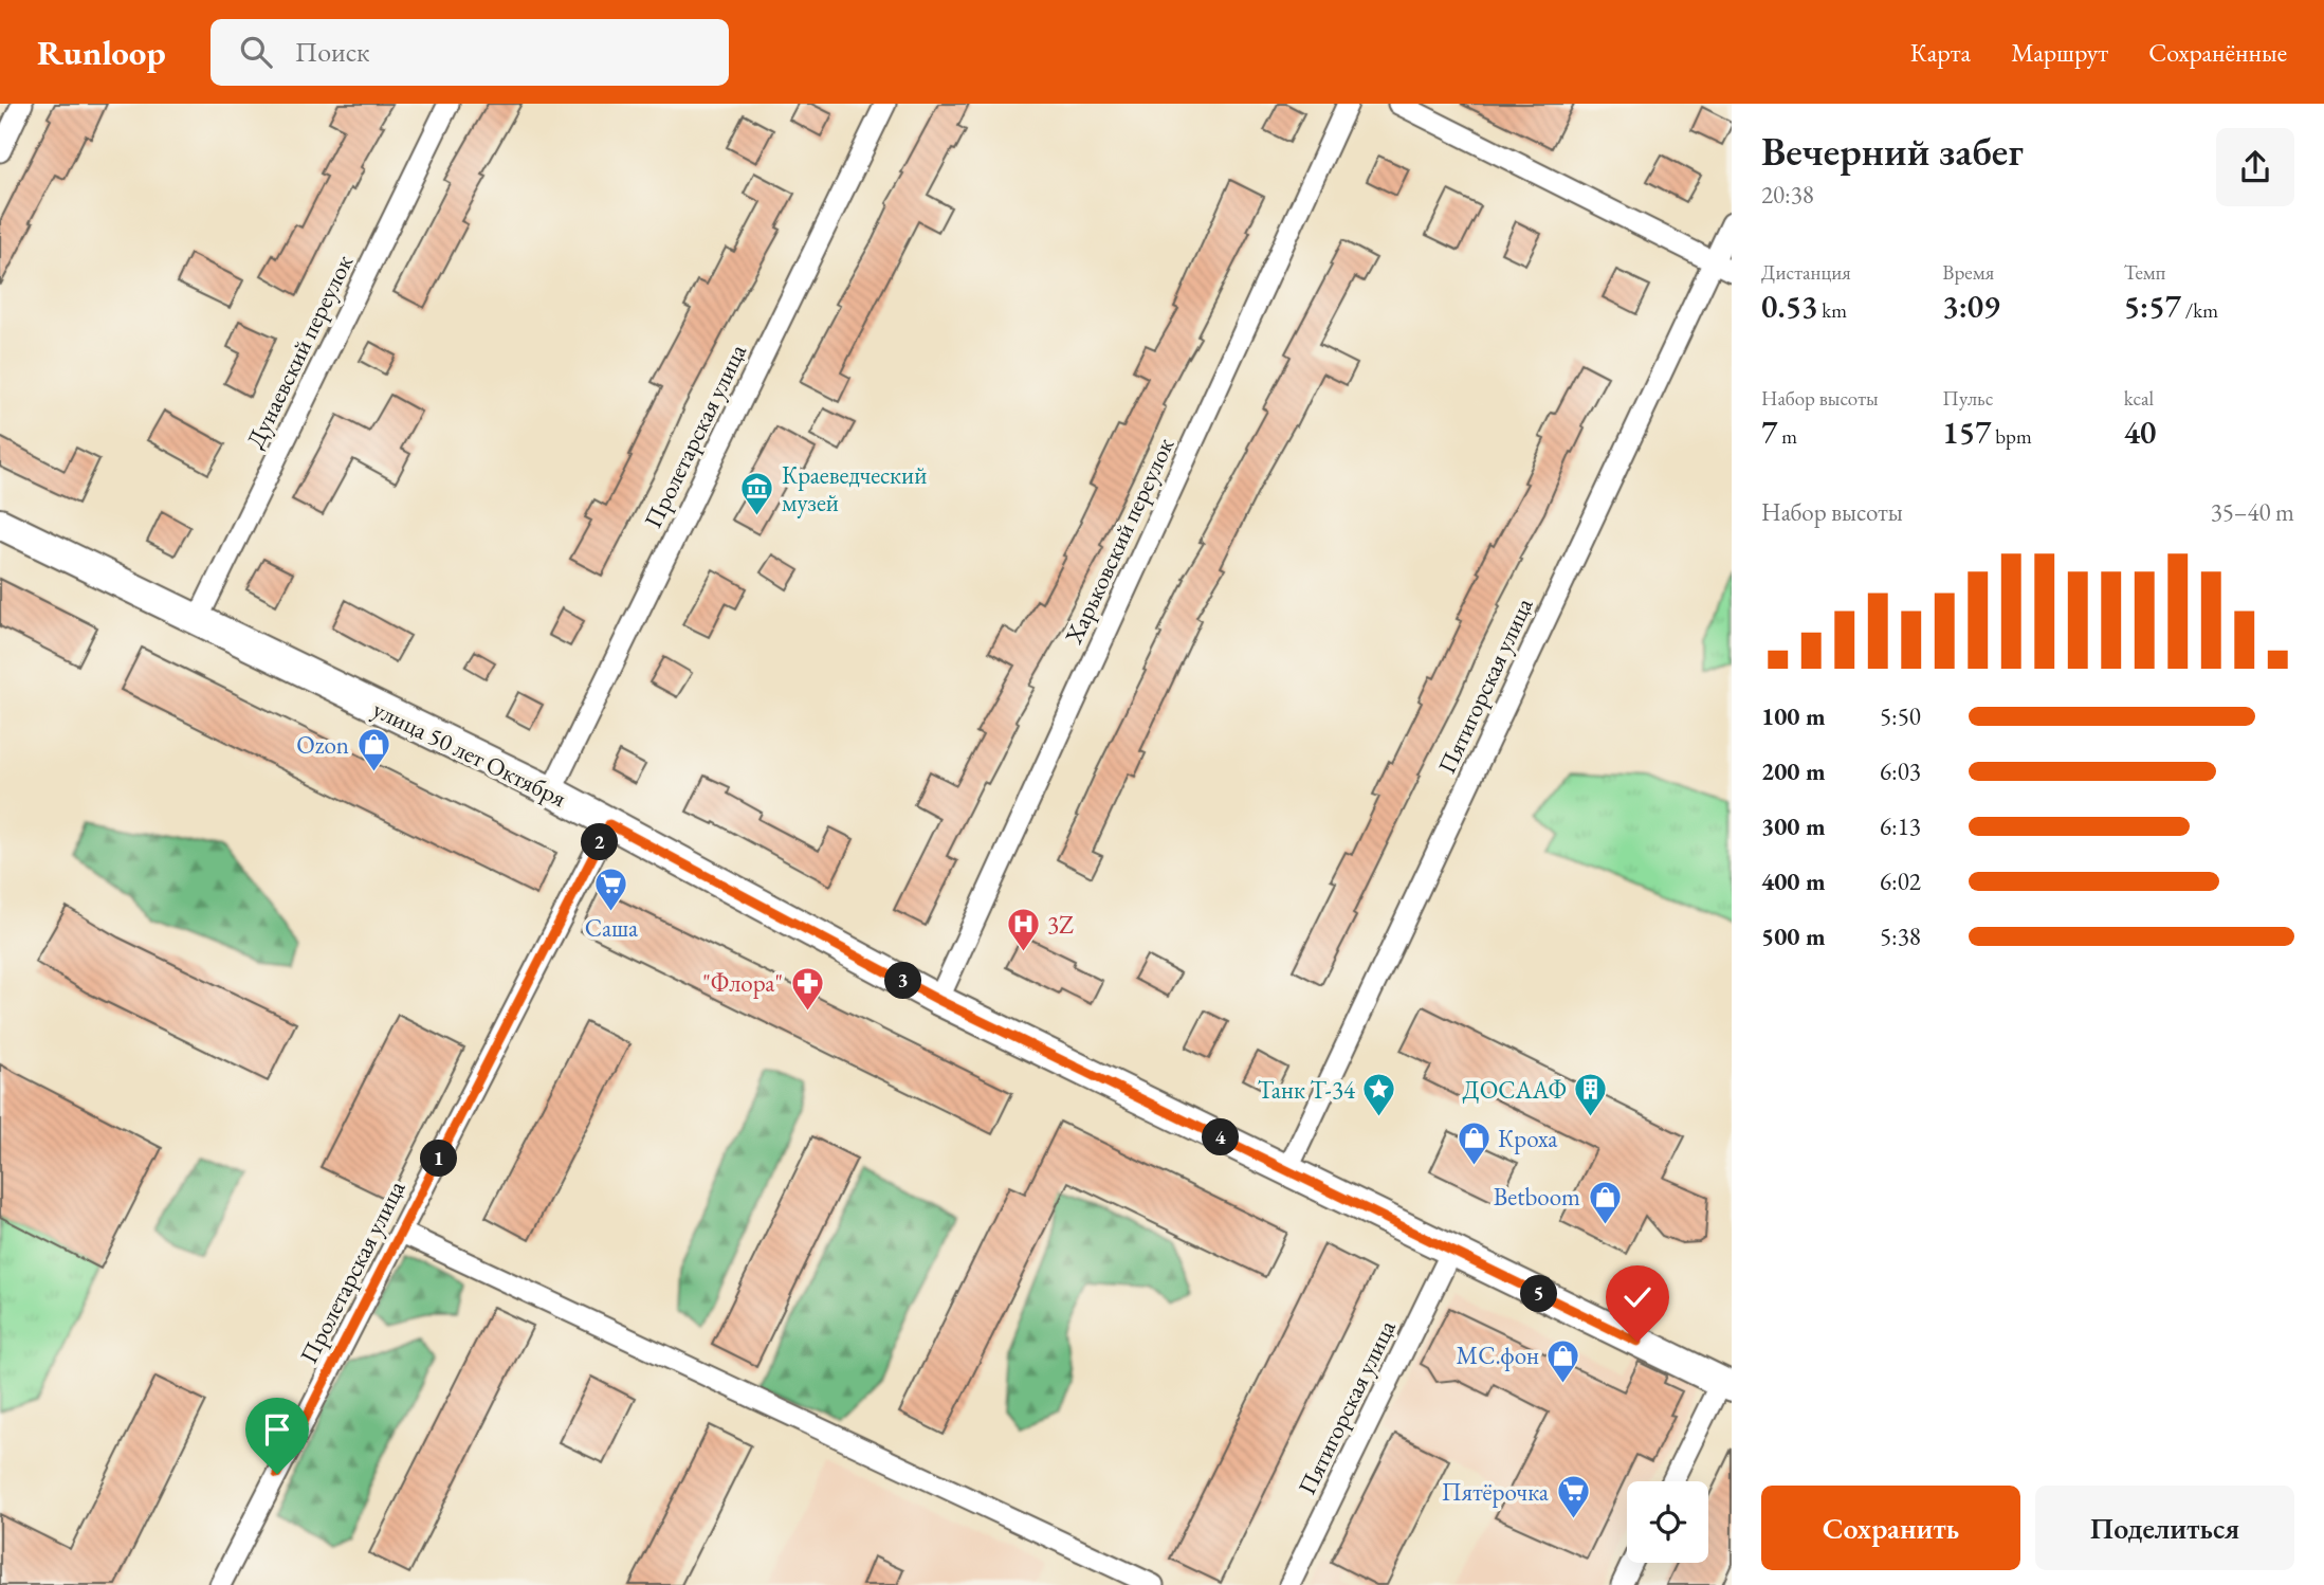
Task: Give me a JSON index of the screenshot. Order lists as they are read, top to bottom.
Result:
{
  "streets": {
    "main road": ["улица 50 лет Октября"],
    "street": [
      "Дунаевский переулок",
      "Пролетарская улица",
      "Харьковский переулок",
      "Пятигорская улица"
    ]
  },
  "crossings": [
    ["Дунаевский переулок", "улица 50 лет Октября"],
    ["Пролетарская улица", "улица 50 лет Октября"],
    ["Харьковский переулок", "улица 50 лет Октября"],
    ["Пятигорская улица", "улица 50 лет Октября"]
  ],
  "places": {
    "museum": ["Краеведческий музей"],
    "shop": [
      "Ozon",
      "Кроха",
      "Betboom",
      "МС.фон"
    ],
    "supermarket": ["Саша", "Пятёрочка"],
    "hospital": ["3Z"],
    "pharmacy": ["\"Флора\""],
    "place": ["Танк Т-34"],
    "building": ["ДОСААФ"]
  },
  "page": {
    "header": "Runloop",
    "search": "Поиск",
    "nav": ["Карта", "Маршрут", "Сохранённые"],
    "heading": ["Вечерний забег", "20:38"],
    "stats": [
      ["Дистанция", "0.53 km"],
      ["Время", "3:09"],
      ["Темп", "5:57 /km"],
      ["Набор высоты", "7 m"],
      ["Пульс", "157 bpm"],
      ["kcal", "40"]
    ],
    "chart": ["Набор высоты", "35–40 m"],
    "list": [
      {
        "name": "100 m",
        "note": "5:50"
      },
      {
        "name": "200 m",
        "note": "6:03"
      },
      {
        "name": "300 m",
        "note": "6:13"
      },
      {
        "name": "400 m",
        "note": "6:02"
      },
      {
        "name": "500 m",
        "note": "5:38"
      }
    ],
    "pins": [
      "2",
      "3",
      "4",
      "1",
      "5"
    ],
    "buttons": ["Сохранить", "Поделиться"]
  }
}
